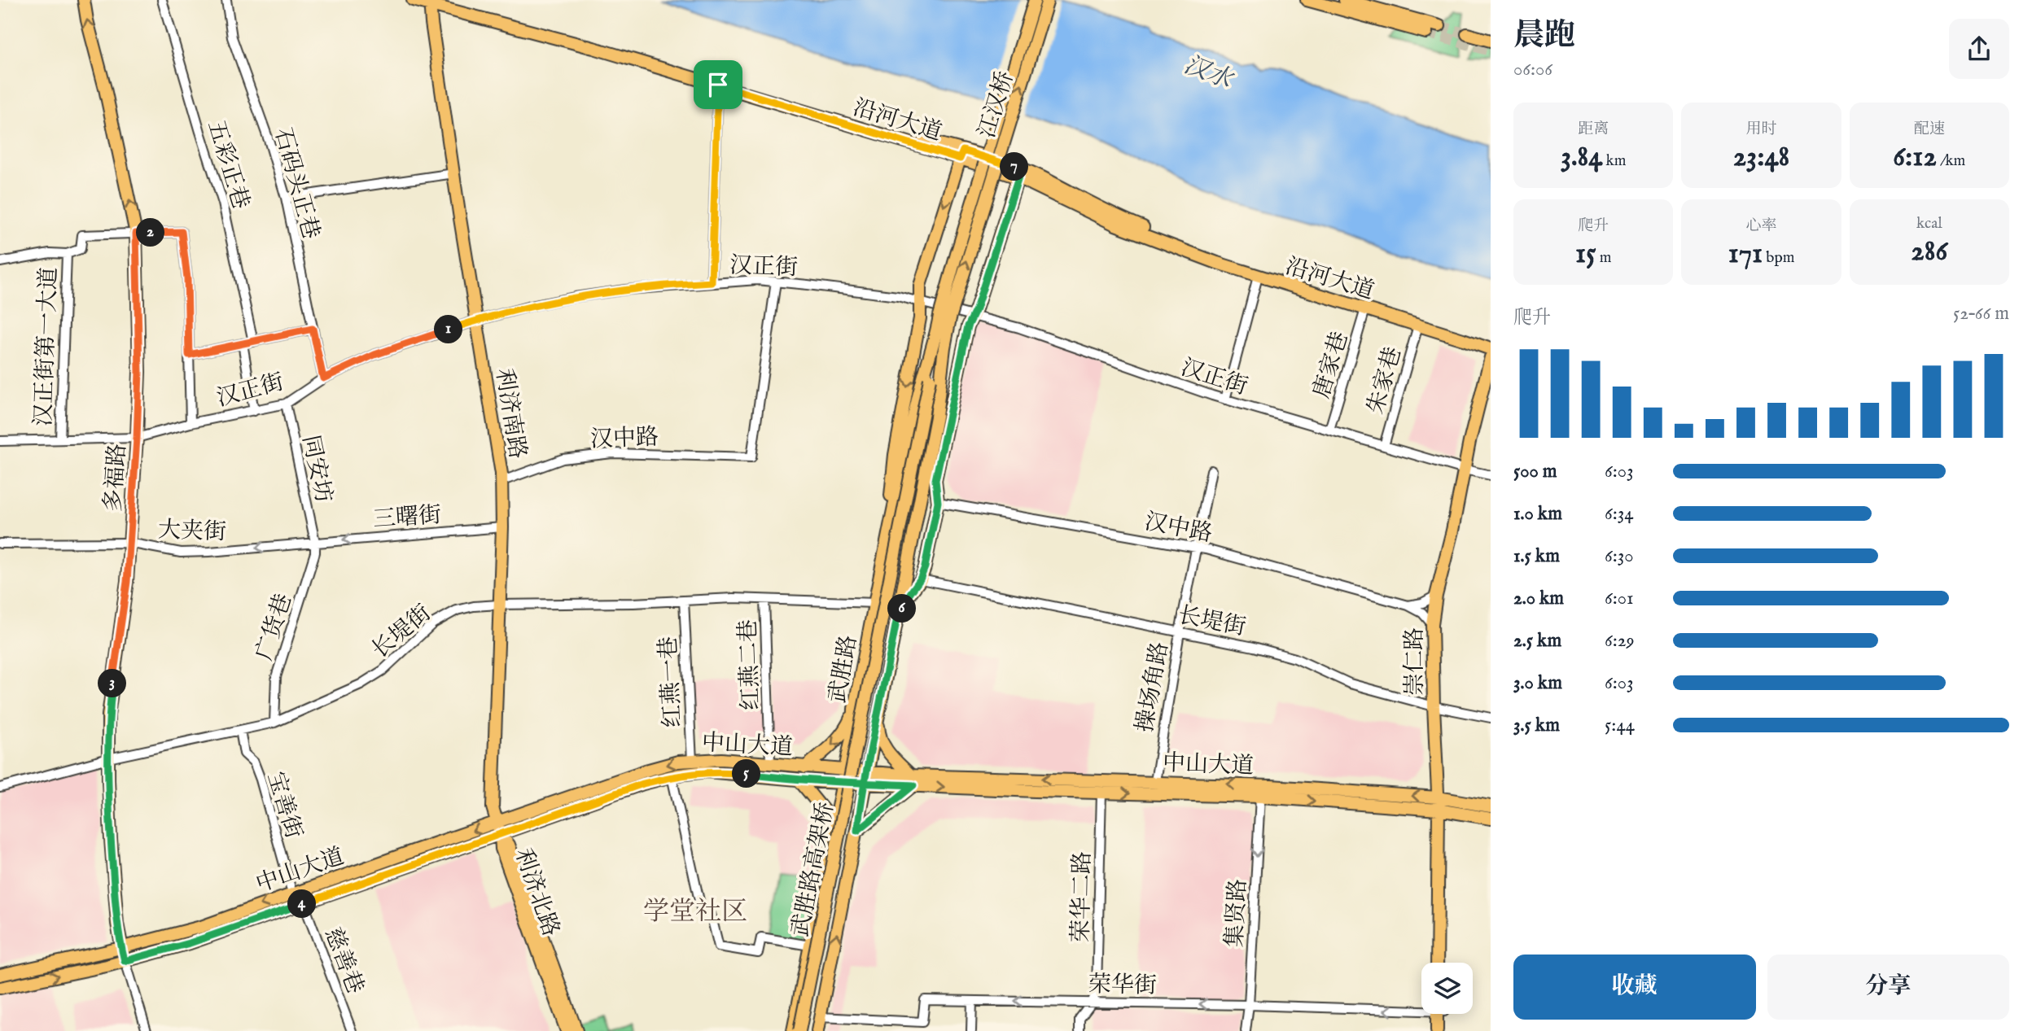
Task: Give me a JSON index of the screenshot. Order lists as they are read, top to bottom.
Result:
{
  "streets": {
    "main road": [
      "江汉桥",
      "沿河大道",
      "利济南路",
      "多福路",
      "崇仁路",
      "武胜路",
      "中山大道",
      "武胜路高架桥",
      "利济北路"
    ],
    "street": [
      "五彩正巷",
      "石码头正巷",
      "汉正街",
      "汉正街第一大道",
      "唐家巷",
      "朱家巷",
      "汉中路",
      "同安坊",
      "三曙街",
      "大夹街",
      "长堤街",
      "广货巷",
      "红燕二巷",
      "红燕一巷",
      "操场角路",
      "宝善街",
      "荣华二路",
      "集贤路",
      "慈善巷",
      "荣华街"
    ]
  },
  "crossings": [
    ["江汉桥", "武胜路"],
    ["沿河大道", "唐家巷"],
    ["沿河大道", "朱家巷"],
    ["沿河大道", "利济南路"],
    ["石码头正巷", "汉正街"],
    ["汉正街", "汉正街第一大道"],
    ["汉正街", "唐家巷"],
    ["汉正街", "朱家巷"],
    ["汉正街", "利济南路"],
    ["汉正街", "汉中路"],
    ["汉正街", "同安坊"],
    ["汉正街", "多福路"],
    ["汉正街", "崇仁路"],
    ["利济南路", "汉中路"],
    ["利济南路", "三曙街"],
    ["利济南路", "长堤街"],
    ["利济南路", "中山大道"],
    ["利济南路", "利济北路"],
    ["汉中路", "崇仁路"],
    ["汉中路", "操场角路"],
    ["同安坊", "三曙街"],
    ["同安坊", "大夹街"],
    ["同安坊", "广货巷"],
    ["多福路", "大夹街"],
    ["多福路", "长堤街"],
    ["多福路", "中山大道"],
    ["三曙街", "大夹街"],
    ["三曙街", "广货巷"],
    ["大夹街", "广货巷"],
    ["长堤街", "广货巷"],
    ["长堤街", "崇仁路"],
    ["长堤街", "红燕二巷"],
    ["长堤街", "武胜路"],
    ["长堤街", "红燕一巷"],
    ["长堤街", "操场角路"],
    ["长堤街", "宝善街"],
    ["崇仁路", "中山大道"],
    ["红燕二巷", "中山大道"],
    ["武胜路", "中山大道"],
    ["武胜路", "荣华街"],
    ["红燕一巷", "中山大道"],
    ["操场角路", "中山大道"],
    ["中山大道", "宝善街"],
    ["中山大道", "利济北路"],
    ["中山大道", "荣华二路"],
    ["中山大道", "集贤路"],
    ["中山大道", "慈善巷"],
    ["荣华二路", "荣华街"],
    ["集贤路", "荣华街"]
  ],
  "one_way": [
    "三曙街",
    "大夹街",
    "集贤路",
    "荣华街"
  ],
  "districts": ["学堂社区"],
  "water": ["汉水"],
  "page": {
    "heading": ["晨跑", "06:06"],
    "stats": [
      ["距离", "3.84 km"],
      ["用时", "23:48"],
      ["配速", "6:12 /km"],
      ["爬升", "15 m"],
      ["心率", "171 bpm"],
      ["kcal", "286"]
    ],
    "pins": [
      "7",
      "2",
      "1",
      "6",
      "3",
      "5",
      "4"
    ],
    "chart": ["爬升", "52–66 m"],
    "list": [
      {
        "name": "500 m",
        "note": "6:03"
      },
      {
        "name": "1.0 km",
        "note": "6:34"
      },
      {
        "name": "1.5 km",
        "note": "6:30"
      },
      {
        "name": "2.0 km",
        "note": "6:01"
      },
      {
        "name": "2.5 km",
        "note": "6:29"
      },
      {
        "name": "3.0 km",
        "note": "6:03"
      },
      {
        "name": "3.5 km",
        "note": "5:44"
      }
    ],
    "buttons": ["收藏", "分享"]
  }
}
